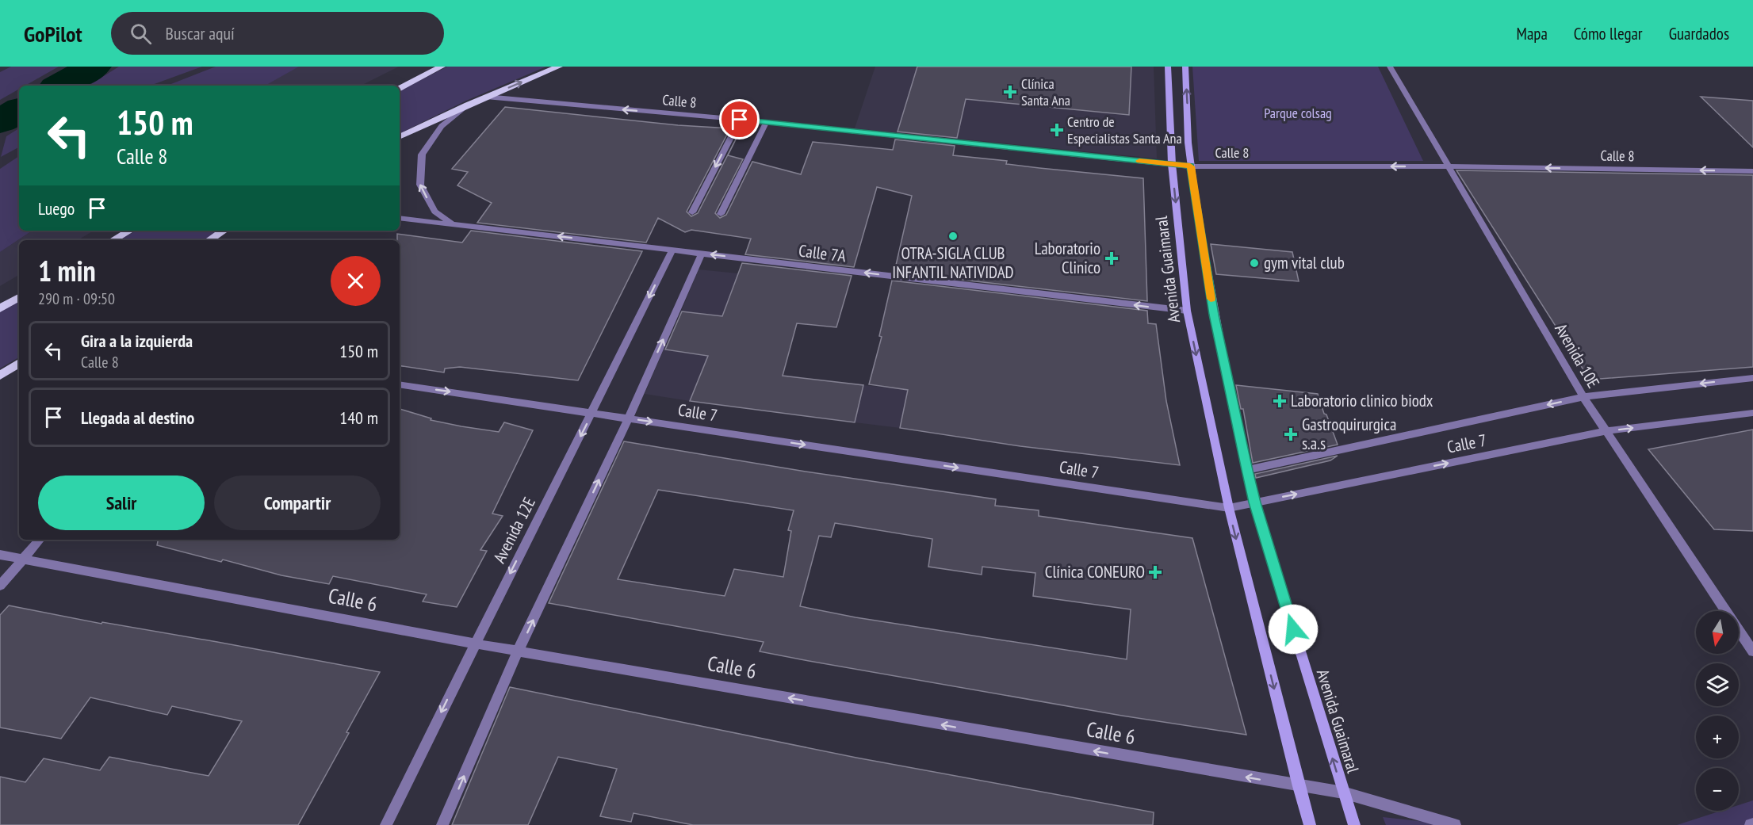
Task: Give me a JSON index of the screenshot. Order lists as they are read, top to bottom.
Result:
{
  "streets": {
    "street": [
      "Calle 8",
      "Calle 7A",
      "Avenida Guaimaral",
      "Avenida 10E",
      "Calle 7",
      "Avenida 12E",
      "Calle 6"
    ]
  },
  "crossings": [
    ["Calle 8", "Avenida Guaimaral"],
    ["Calle 8", "Avenida 10E"],
    ["Calle 7A", "Avenida Guaimaral"],
    ["Calle 7A", "Avenida 12E"],
    ["Avenida Guaimaral", "Calle 7"],
    ["Avenida Guaimaral", "Calle 6"],
    ["Avenida 10E", "Calle 7"],
    ["Calle 7", "Avenida 12E"],
    ["Avenida 12E", "Calle 6"]
  ],
  "one_way": ["Calle 8", "Calle 7A", "Calle 6"],
  "parks": ["Parque colsag"],
  "places": {
    "health": [
      "Clínica Santa Ana",
      "Centro de Especialistas Santa Ana",
      "Laboratorio Clinico",
      "Laboratorio clinico biodx",
      "Gastroquirurgica s.a.s",
      "Clínica CONEURO"
    ],
    "other": ["OTRA-SIGLA CLUB INFANTIL NATIVIDAD", "gym vital club"]
  },
  "north": "bottom",
  "page": {
    "header": "GoPilot",
    "search": "Buscar aquí",
    "nav": ["Mapa", "Cómo llegar", "Guardados"],
    "turn": ["150 m", "Calle 8"],
    "then": "Luego",
    "heading": ["1 min", "290 m · 09:50"],
    "list": [
      {
        "name": "Gira a la izquierda",
        "note": "Calle 8",
        "value": "150 m"
      },
      {
        "name": "Llegada al destino",
        "value": "140 m"
      }
    ],
    "buttons": ["Salir", "Compartir"],
    "map_buttons": ["+", "−"]
  }
}
